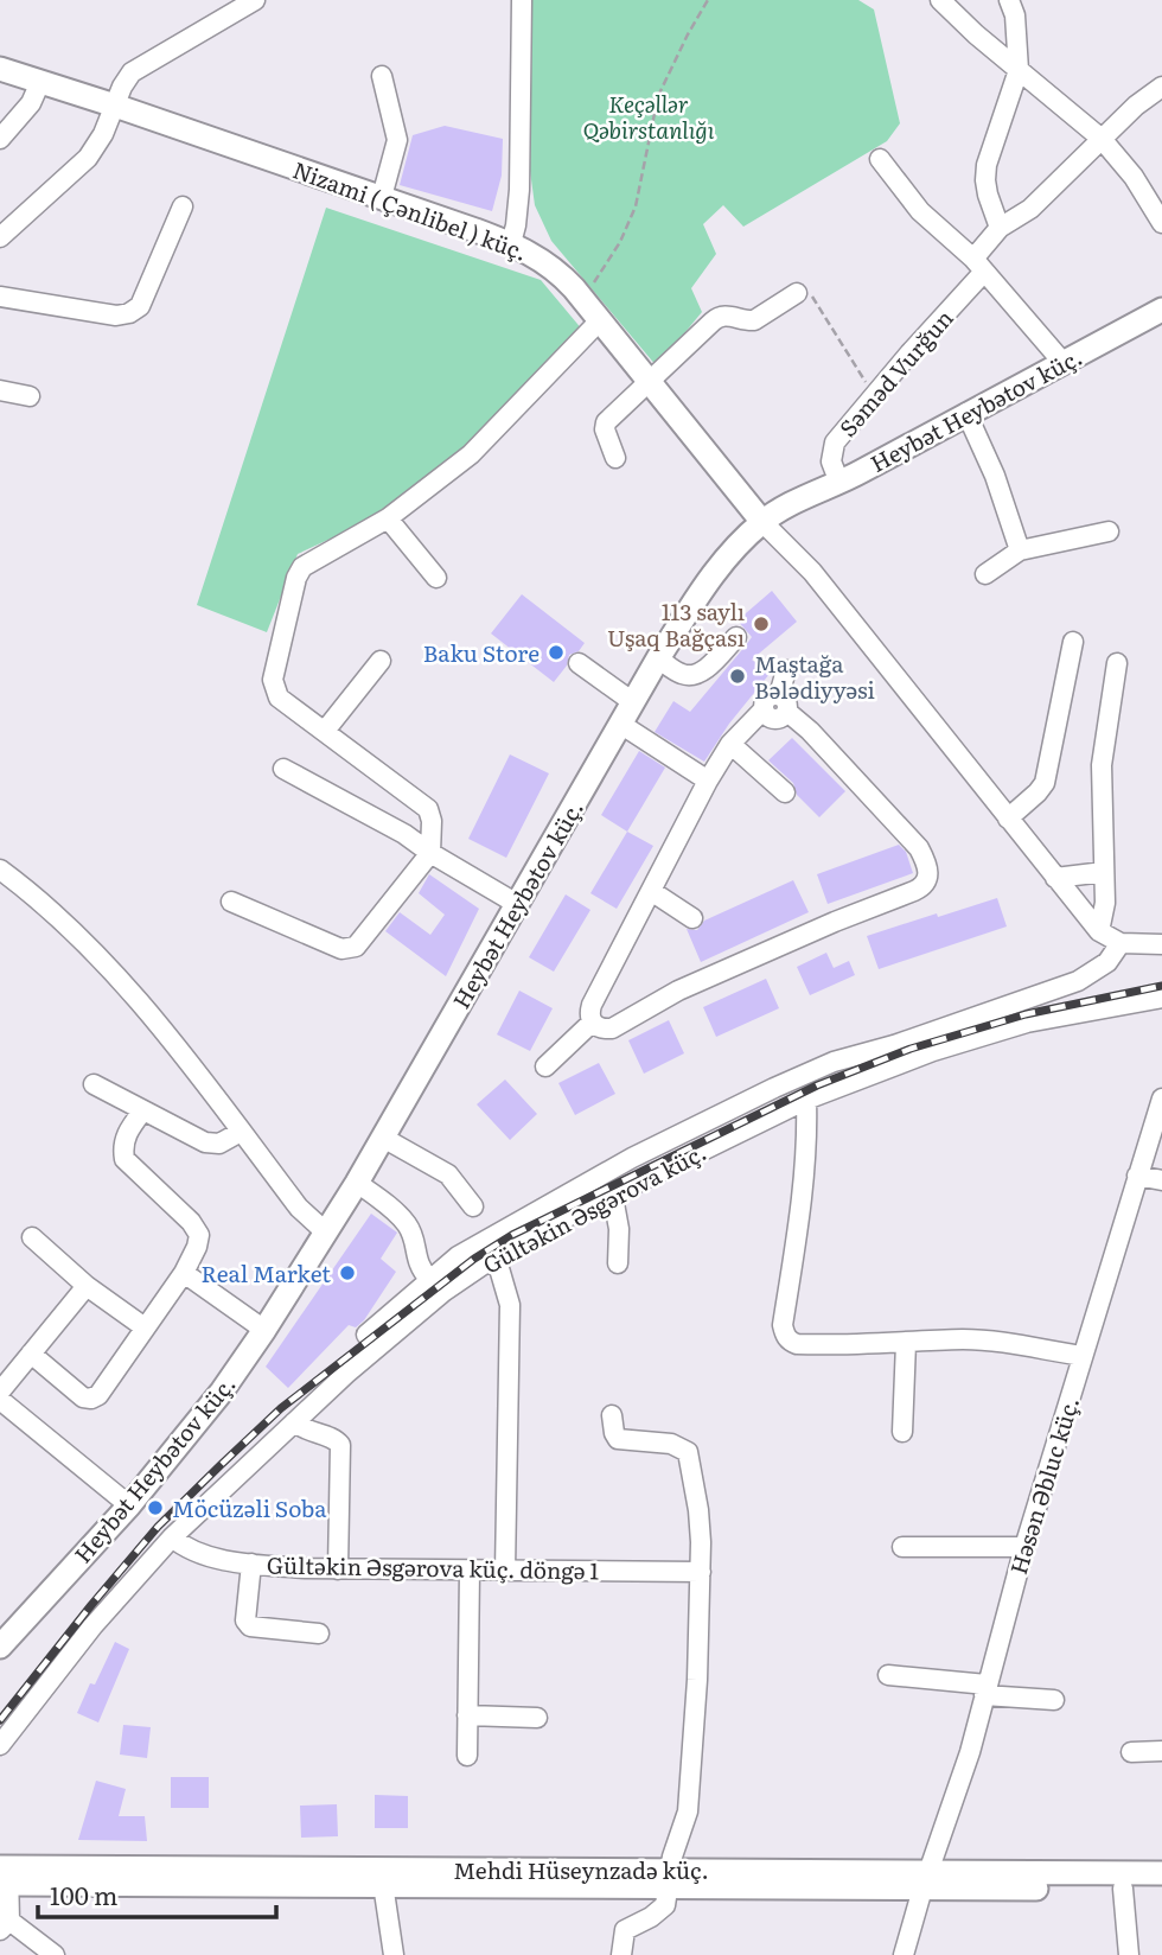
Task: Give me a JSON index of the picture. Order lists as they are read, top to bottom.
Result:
{
  "streets": {
    "main road": ["Nizami ( Çənlibel ) küç.", "Heybət Heybətov küç.", "Mehdi Hüseynzadə küç."],
    "street": [
      "Səməd Vurğun",
      "Gültəkin Əsgərova küç.",
      "Həsən Əbluc küç.",
      "Gültəkin Əsgərova küç. döngə 1"
    ]
  },
  "crossings": [
    ["Nizami ( Çənlibel ) küç.", "Heybət Heybətov küç."],
    ["Səməd Vurğun", "Heybət Heybətov küç."],
    ["Gültəkin Əsgərova küç.", "Gültəkin Əsgərova küç. döngə 1"],
    ["Həsən Əbluc küç.", "Mehdi Hüseynzadə küç."]
  ],
  "parks": ["Keçəllər Qəbirstanlığı"],
  "places": [
    "113 saylı Uşaq Bağçası",
    "Baku Store",
    "Maştağa Bələdiyyəsi",
    "Real Market",
    "Möcüzəli Soba"
  ],
  "scale_bar": "100 m"
}
